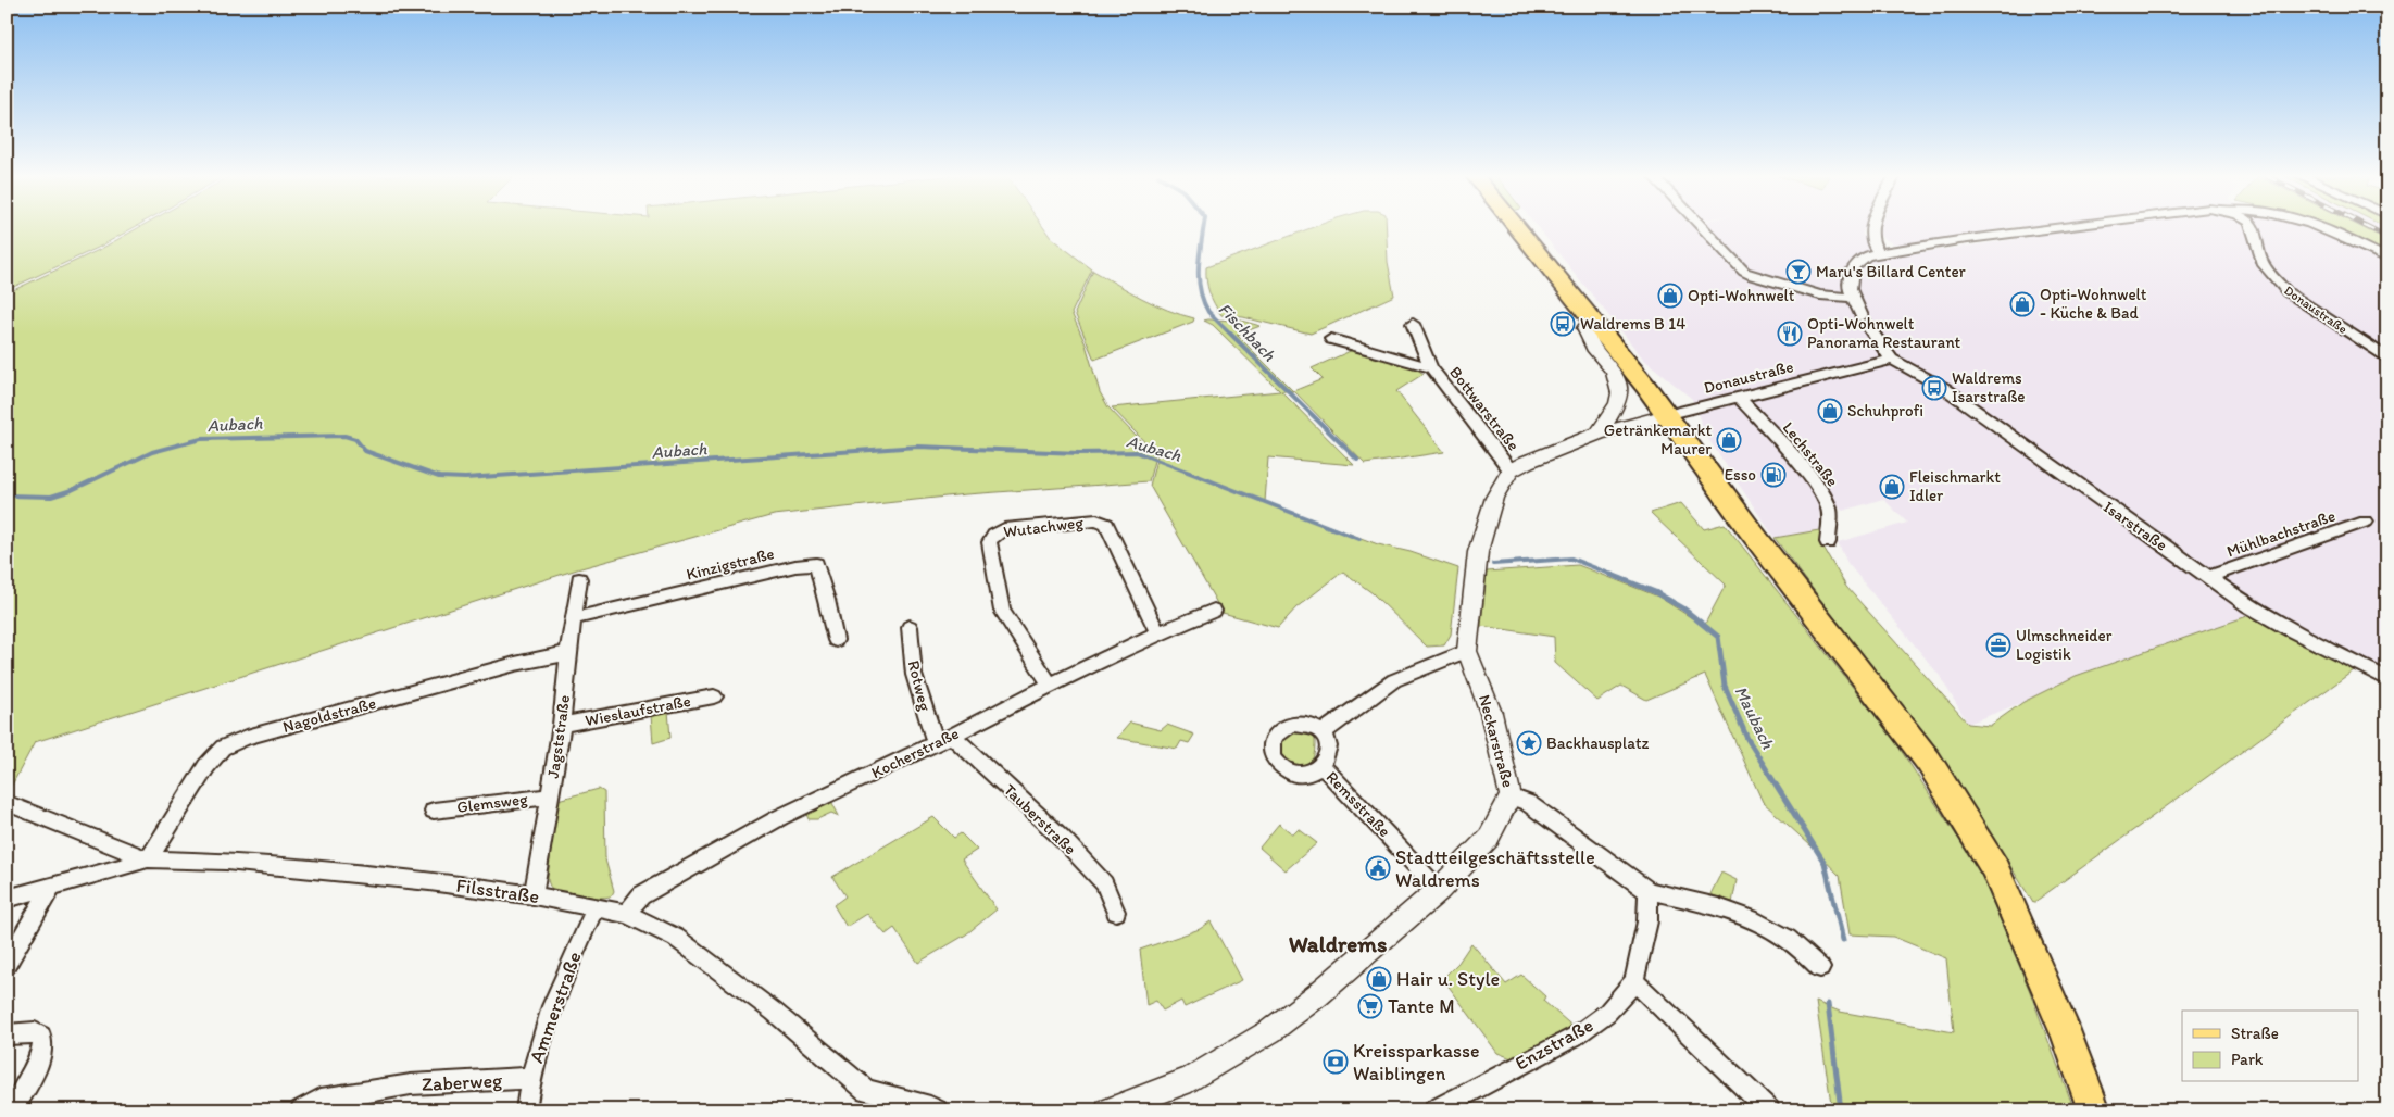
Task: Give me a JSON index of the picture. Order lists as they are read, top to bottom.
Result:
{
  "streets": {
    "street": [
      "Donaustraße",
      "Bottwarstraße",
      "Lechstraße",
      "Isarstraße",
      "Wutachweg",
      "Mühlbachstraße",
      "Kinzigstraße",
      "Rotweg",
      "Wieslaufstraße",
      "Nagoldstraße",
      "Jagststraße",
      "Neckarstraße",
      "Kocherstraße",
      "Glemsweg",
      "Remsstraße",
      "Tauberstraße",
      "Filsstraße",
      "Ammerstraße",
      "Enzstraße",
      "Zaberweg"
    ]
  },
  "crossings": [
    ["Donaustraße", "Lechstraße"],
    ["Donaustraße", "Isarstraße"],
    ["Bottwarstraße", "Neckarstraße"],
    ["Isarstraße", "Mühlbachstraße"],
    ["Wutachweg", "Kocherstraße"],
    ["Kinzigstraße", "Jagststraße"],
    ["Rotweg", "Kocherstraße"],
    ["Wieslaufstraße", "Jagststraße"],
    ["Nagoldstraße", "Jagststraße"],
    ["Nagoldstraße", "Filsstraße"],
    ["Jagststraße", "Glemsweg"],
    ["Jagststraße", "Filsstraße"],
    ["Neckarstraße", "Remsstraße"],
    ["Kocherstraße", "Tauberstraße"],
    ["Kocherstraße", "Filsstraße"],
    ["Filsstraße", "Ammerstraße"],
    ["Ammerstraße", "Zaberweg"]
  ],
  "districts": ["Waldrems"],
  "water": ["Fischbach", "Aubach", "Maubach"],
  "places": {
    "bar": ["Maru's Billard Center"],
    "shop": [
      "Opti-Wohnwelt",
      "Opti-Wohnwelt - Küche & Bad",
      "Schuhprofi",
      "Getränkemarkt Maurer",
      "Fleischmarkt Idler",
      "Hair u. Style"
    ],
    "bus stop": ["Waldrems B 14", "Waldrems Isarstraße"],
    "restaurant": ["Opti-Wohnwelt Panorama Restaurant"],
    "fuel station": ["Esso"],
    "office": ["Ulmschneider Logistik"],
    "place": ["Backhausplatz"],
    "public building": ["Stadtteilgeschäftsstelle Waldrems"],
    "supermarket": ["Tante M"],
    "bank": ["Kreissparkasse Waiblingen"]
  },
  "legend": ["Straße", "Park"]
}
